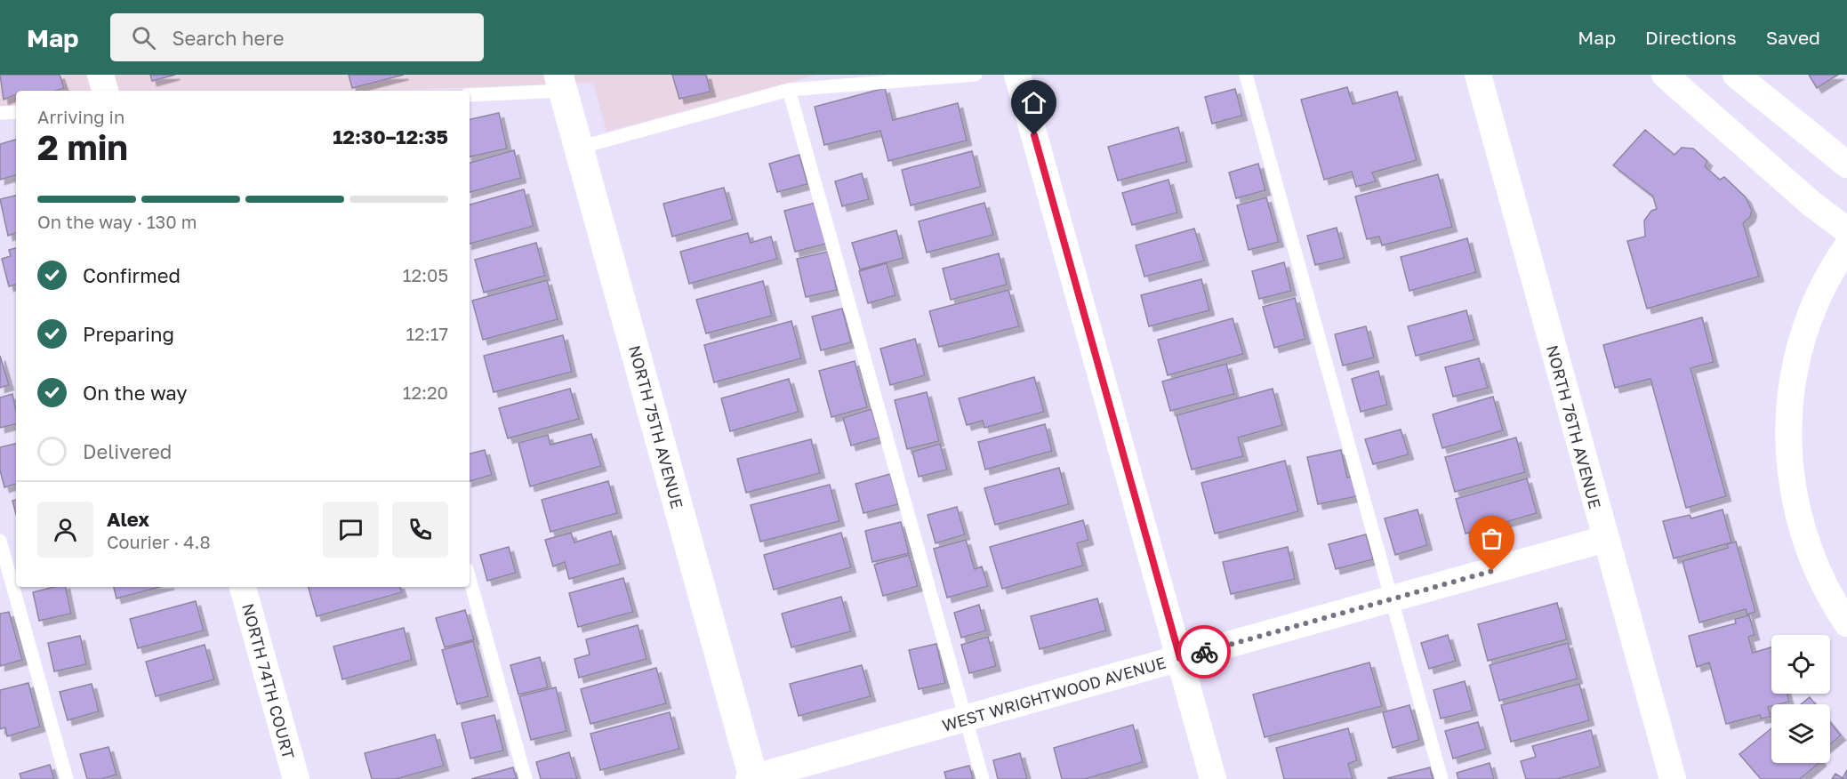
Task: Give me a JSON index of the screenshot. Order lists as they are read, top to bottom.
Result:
{
  "streets": {
    "street": [
      "NORTH 75TH AVENUE",
      "NORTH 76TH AVENUE",
      "NORTH 74TH COURT",
      "WEST WRIGHTWOOD AVENUE"
    ]
  },
  "crossings": [
    ["NORTH 75TH AVENUE", "WEST WRIGHTWOOD AVENUE"],
    ["NORTH 76TH AVENUE", "WEST WRIGHTWOOD AVENUE"]
  ],
  "page": {
    "header": "Map",
    "search": "Search here",
    "nav": ["Map", "Directions", "Saved"],
    "heading": ["2 min", "Arriving in", "12:30–12:35"],
    "panel": ["Alex", "Courier · 4.8"],
    "bar": "On the way · 130 m",
    "list": [
      ["Confirmed", "12:05"],
      ["Preparing", "12:17"],
      ["On the way", "12:20"],
      "Delivered"
    ]
  }
}
